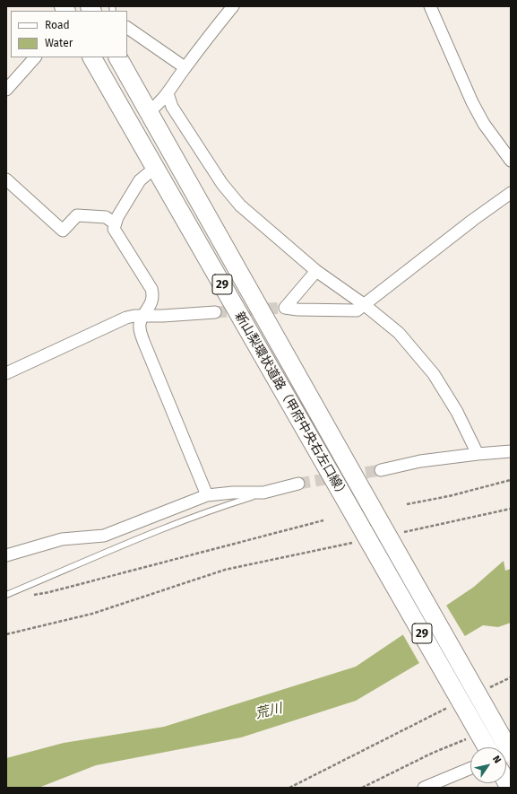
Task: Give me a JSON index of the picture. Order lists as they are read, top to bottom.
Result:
{
  "streets": {
    "main road": ["29", "新山梨環状道路（甲府中央右左口線）"]
  },
  "crossings": [
    ["29", "新山梨環状道路（甲府中央右左口線）"]
  ],
  "water": ["荒川"],
  "legend": ["Road", "Water"],
  "north": "top right"
}
